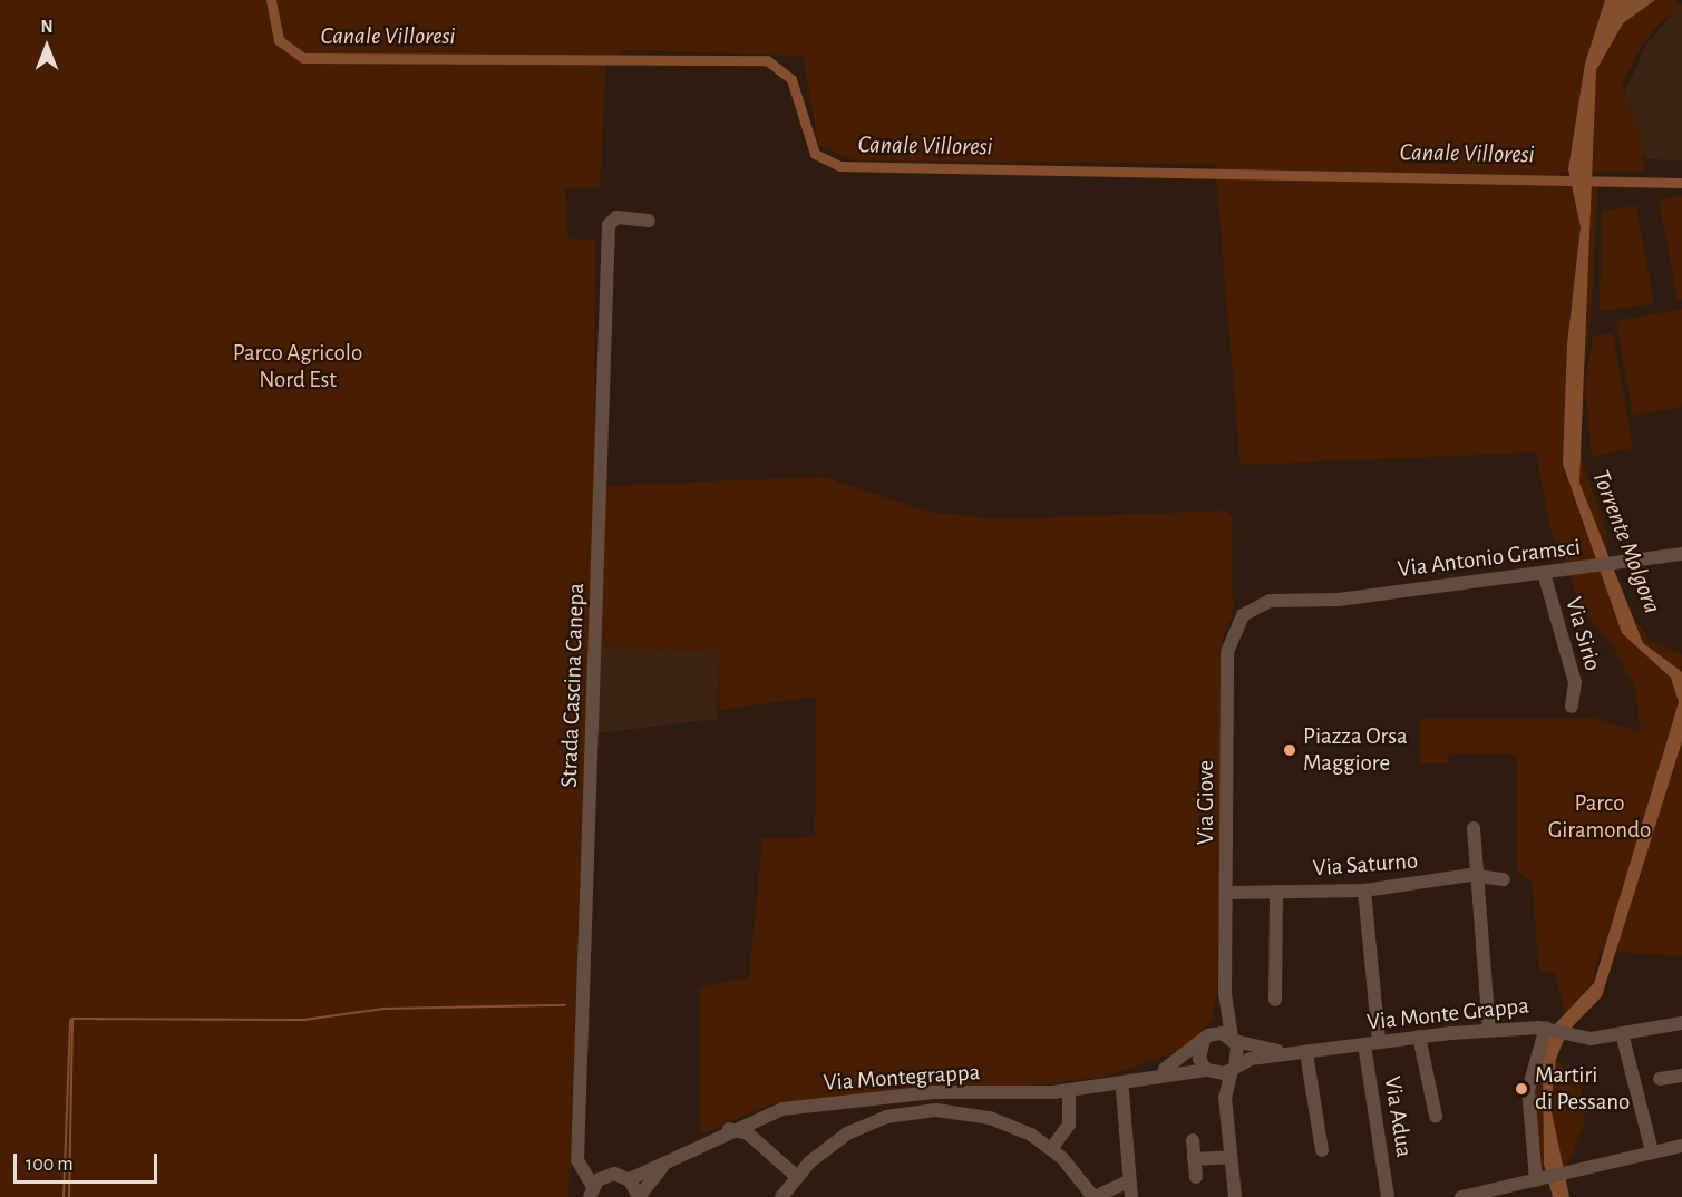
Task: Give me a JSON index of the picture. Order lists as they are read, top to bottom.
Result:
{
  "streets": {
    "street": [
      "Via Antonio Gramsci",
      "Via Sirio",
      "Strada Cascina Canepa",
      "Via Giove",
      "Via Saturno",
      "Via Monte Grappa",
      "Via Montegrappa",
      "Via Adua"
    ]
  },
  "crossings": [
    ["Via Antonio Gramsci", "Via Sirio"],
    ["Via Antonio Gramsci", "Via Giove"],
    ["Strada Cascina Canepa", "Via Montegrappa"],
    ["Via Giove", "Via Saturno"],
    ["Via Giove", "Via Monte Grappa"],
    ["Via Giove", "Via Montegrappa"],
    ["Via Monte Grappa", "Via Montegrappa"],
    ["Via Monte Grappa", "Via Adua"]
  ],
  "water": ["Canale Villoresi", "Torrente Molgora"],
  "parks": ["Parco Agricolo Nord Est", "Parco Giramondo"],
  "places": ["Piazza Orsa Maggiore", "Martiri di Pessano"],
  "scale_bar": "100 m",
  "north": "top"
}
